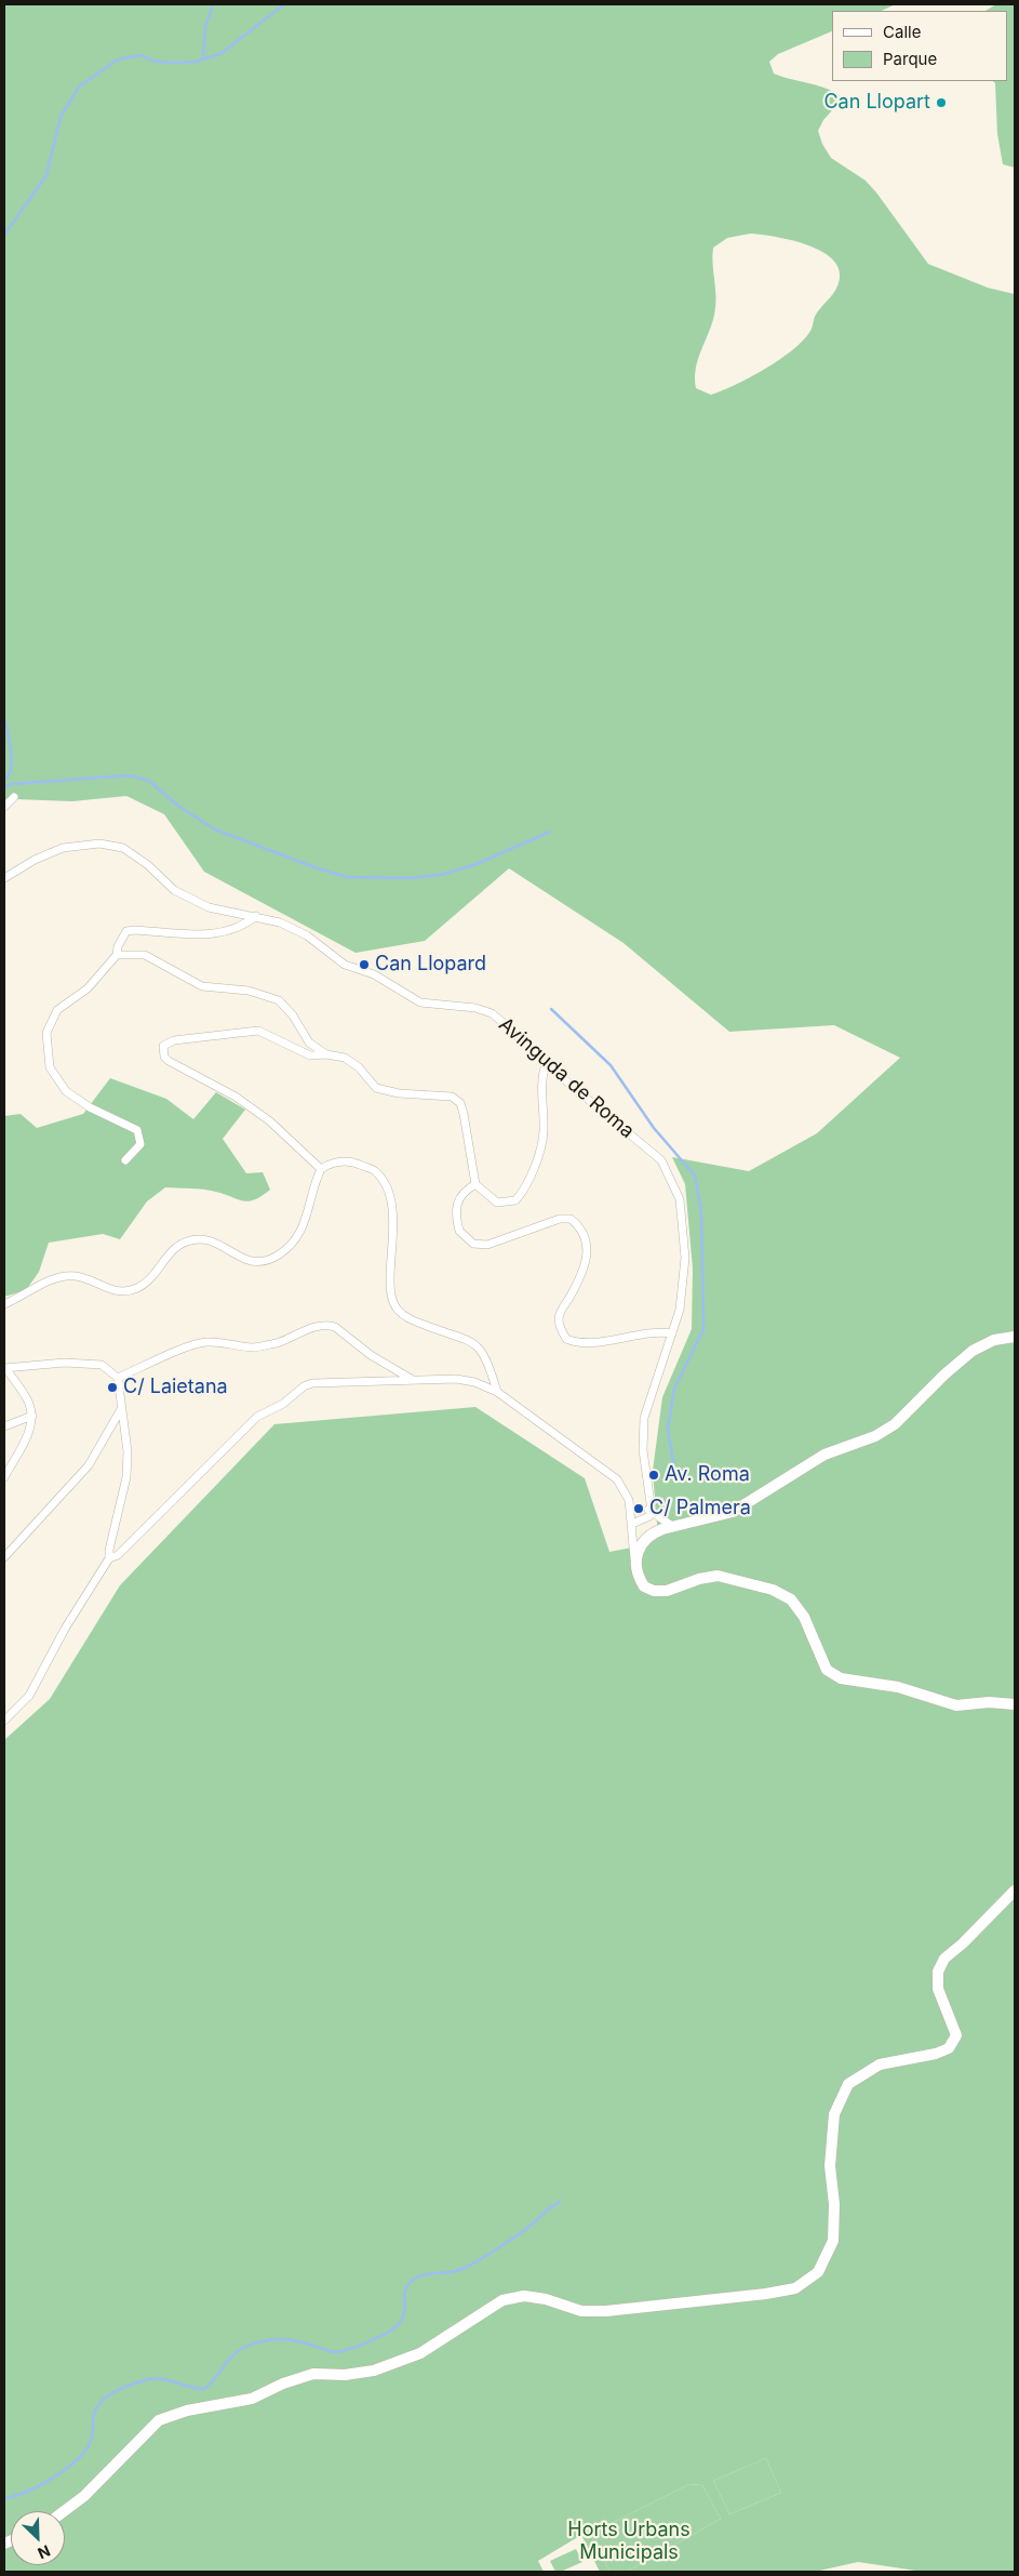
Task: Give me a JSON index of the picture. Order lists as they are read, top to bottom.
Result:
{
  "streets": {
    "street": ["Avinguda de Roma"]
  },
  "parks": ["Horts Urbans Municipals"],
  "places": [
    "Can Llopart",
    "Can Llopard",
    "C/ Laietana",
    "Av. Roma",
    "C/ Palmera"
  ],
  "legend": ["Calle", "Parque"],
  "north": "bottom right"
}
